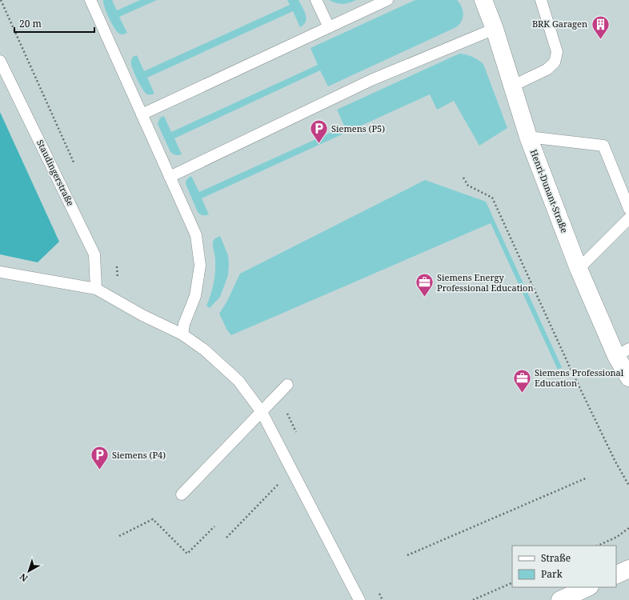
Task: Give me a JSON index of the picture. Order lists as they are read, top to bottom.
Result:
{
  "streets": {
    "street": ["Henri-Dunant-Straße"],
    "lane": ["Staudingerstraße"]
  },
  "places": {
    "building": ["BRK Garagen"],
    "parking": ["Siemens (P5)", "Siemens (P4)"],
    "office": ["Siemens Energy Professional Education", "Siemens Professional Education"]
  },
  "legend": ["Straße", "Park"],
  "scale_bar": "20 m",
  "north": "bottom left"
}
